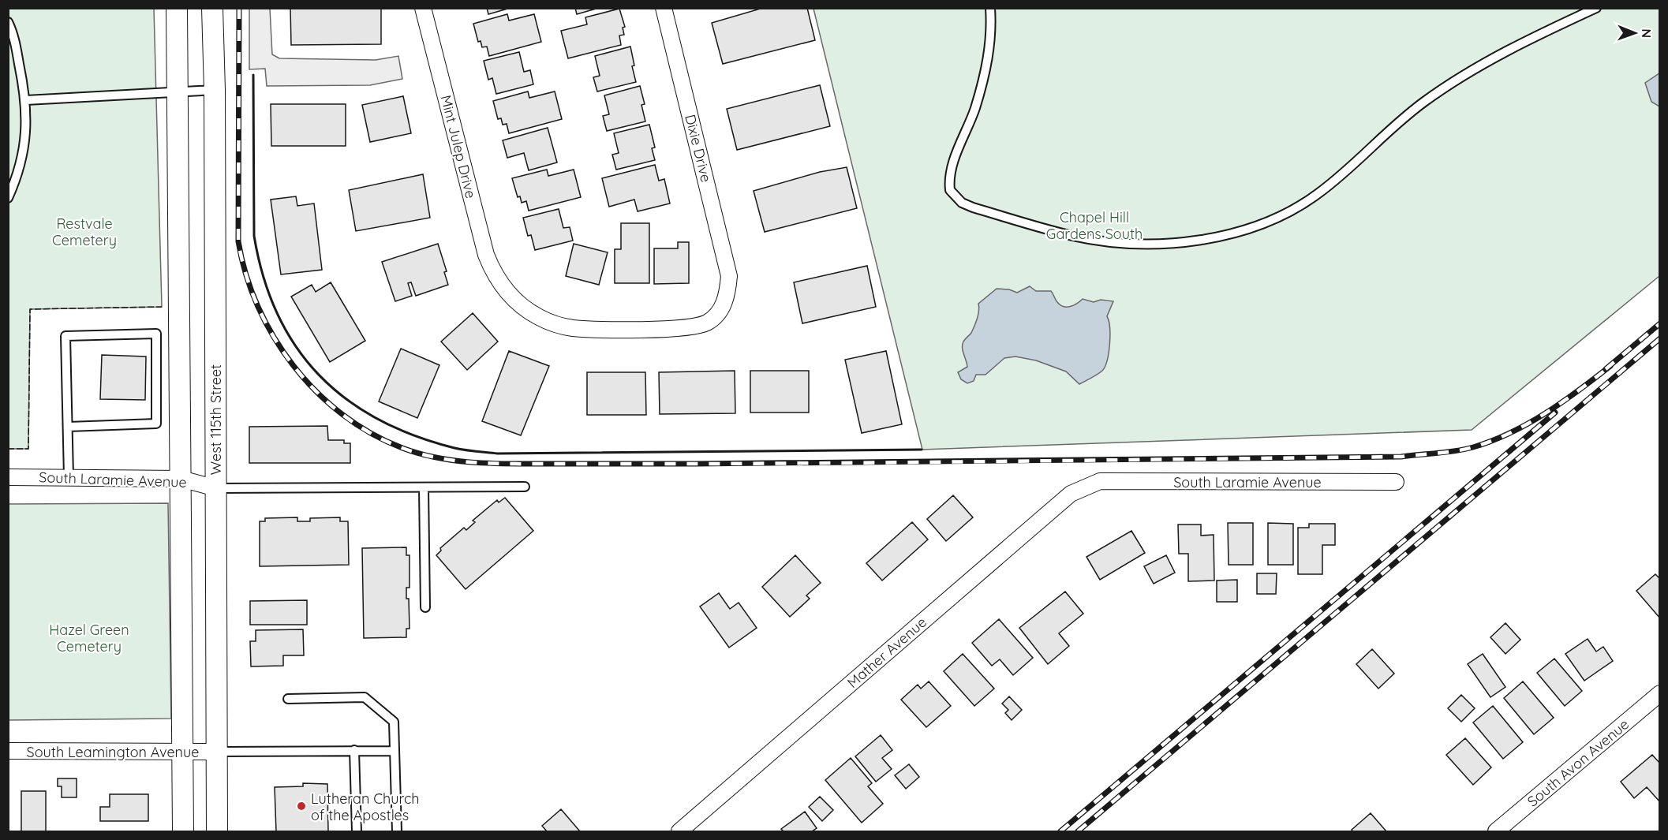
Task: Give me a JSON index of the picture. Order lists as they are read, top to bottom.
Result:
{
  "streets": {
    "street": [
      "Mint Julep Drive",
      "Dixie Drive",
      "West 115th Street",
      "South Laramie Avenue",
      "Mather Avenue",
      "South Leamington Avenue",
      "South Avon Avenue"
    ]
  },
  "crossings": [
    ["Mint Julep Drive", "Dixie Drive"],
    ["West 115th Street", "South Laramie Avenue"],
    ["West 115th Street", "South Leamington Avenue"],
    ["South Laramie Avenue", "Mather Avenue"]
  ],
  "parks": ["Chapel Hill Gardens South", "Restvale Cemetery", "Hazel Green Cemetery"],
  "places": ["Lutheran Church of the Apostles"],
  "north": "right"
}
